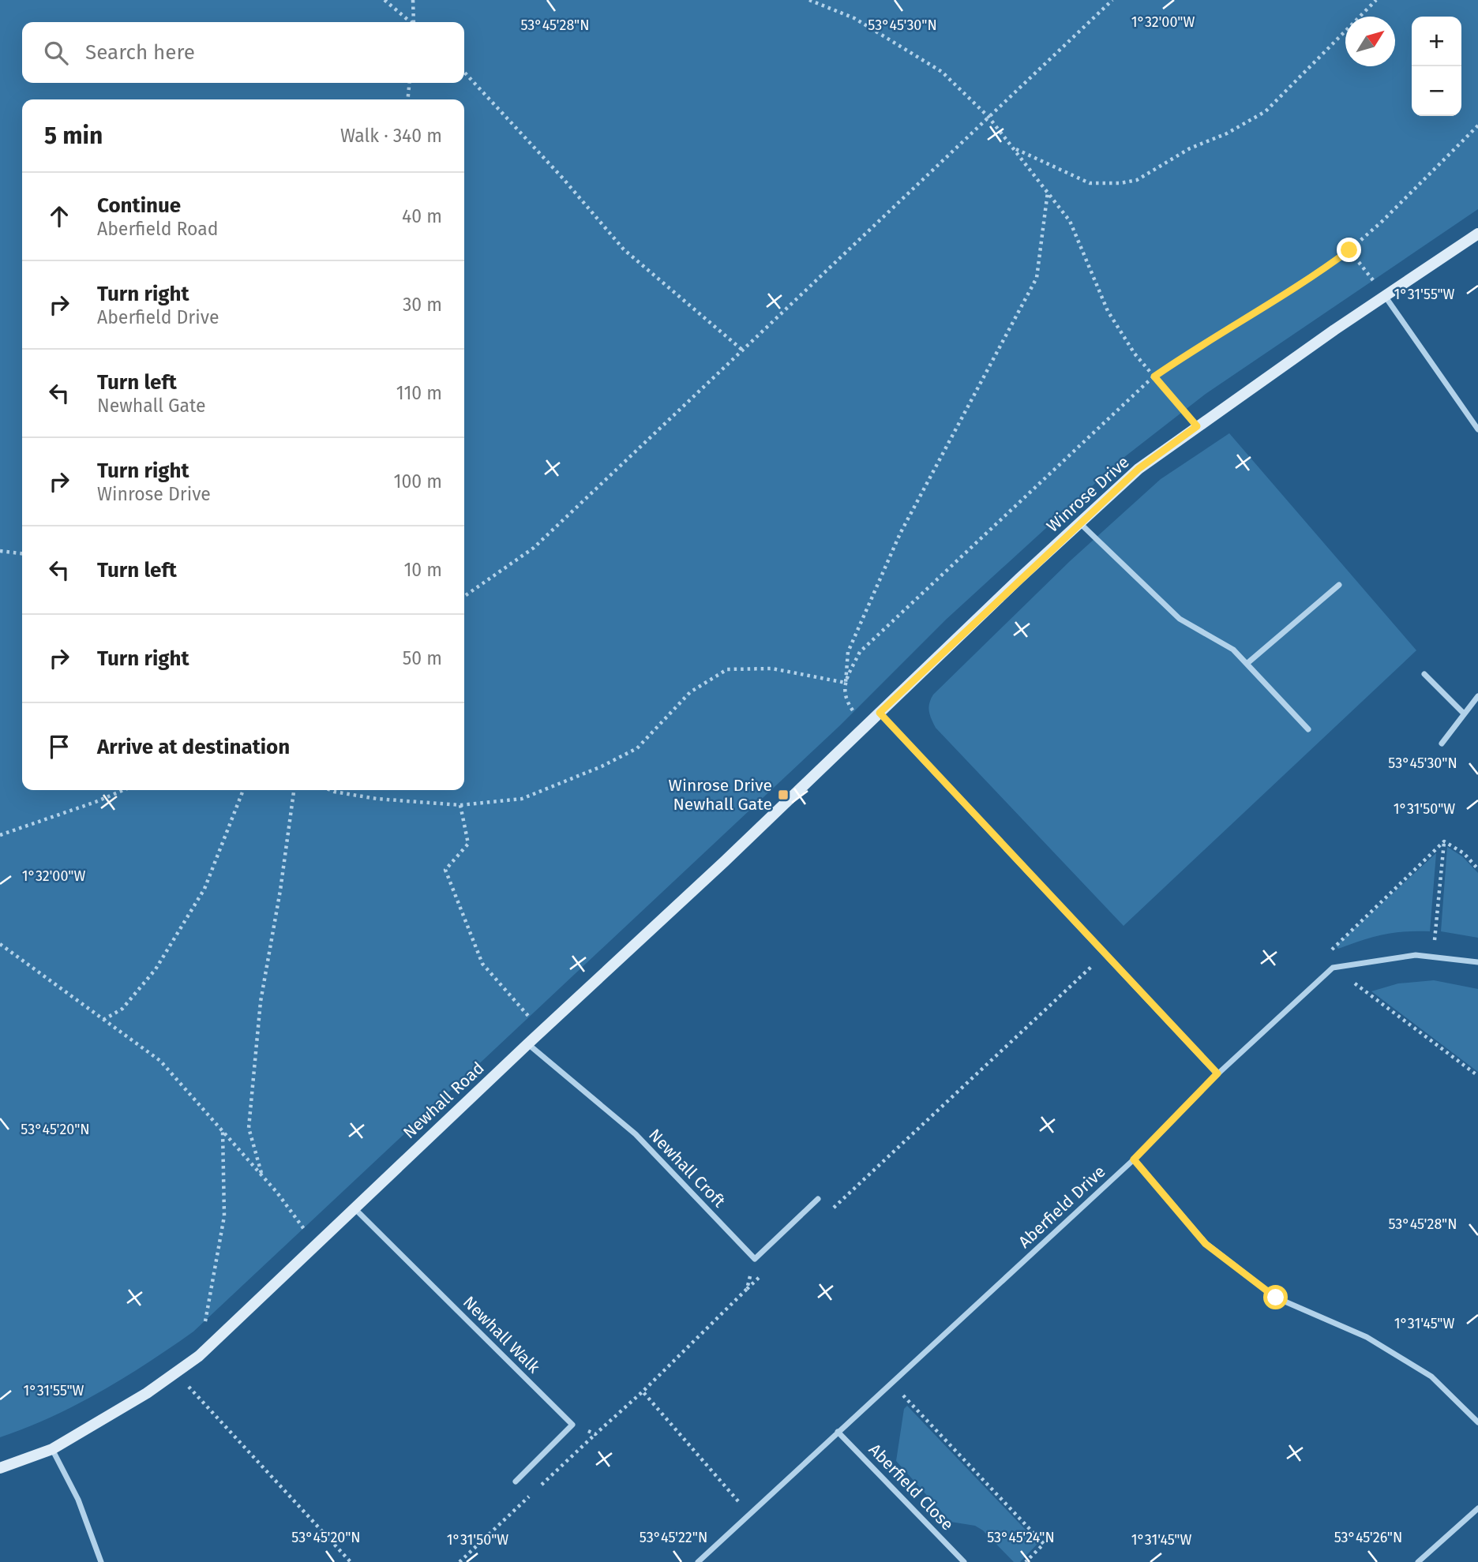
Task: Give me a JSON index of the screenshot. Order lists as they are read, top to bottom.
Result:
{
  "streets": {
    "street": [
      "Winrose Drive",
      "Newhall Road",
      "Newhall Croft",
      "Aberfield Drive",
      "Newhall Walk",
      "Aberfield Close"
    ]
  },
  "crossings": [
    ["Winrose Drive", "Newhall Road"],
    ["Newhall Road", "Newhall Croft"],
    ["Newhall Road", "Newhall Walk"],
    ["Aberfield Drive", "Aberfield Close"]
  ],
  "places": {
    "transit": ["Winrose Drive Newhall Gate"]
  },
  "north": "top right",
  "page": {
    "map_buttons": ["+", "−"],
    "search": "Search here",
    "heading": ["5 min", "Walk · 340 m"],
    "list": [
      ["Continue", "Aberfield Road", "40 m"],
      ["Turn right", "Aberfield Drive", "30 m"],
      ["Turn left", "Newhall Gate", "110 m"],
      ["Turn right", "Winrose Drive", "100 m"],
      ["Turn left", "10 m"],
      ["Turn right", "50 m"],
      "Arrive at destination"
    ]
  },
  "coordinates": [
    "1°32'00\"W",
    "53°45'28\"N",
    "53°45'30\"N",
    "1°31'55\"W",
    "1°31'50\"W",
    "53°45'20\"N",
    "1°31'45\"W",
    "53°45'22\"N",
    "53°45'24\"N",
    "53°45'26\"N"
  ]
}
